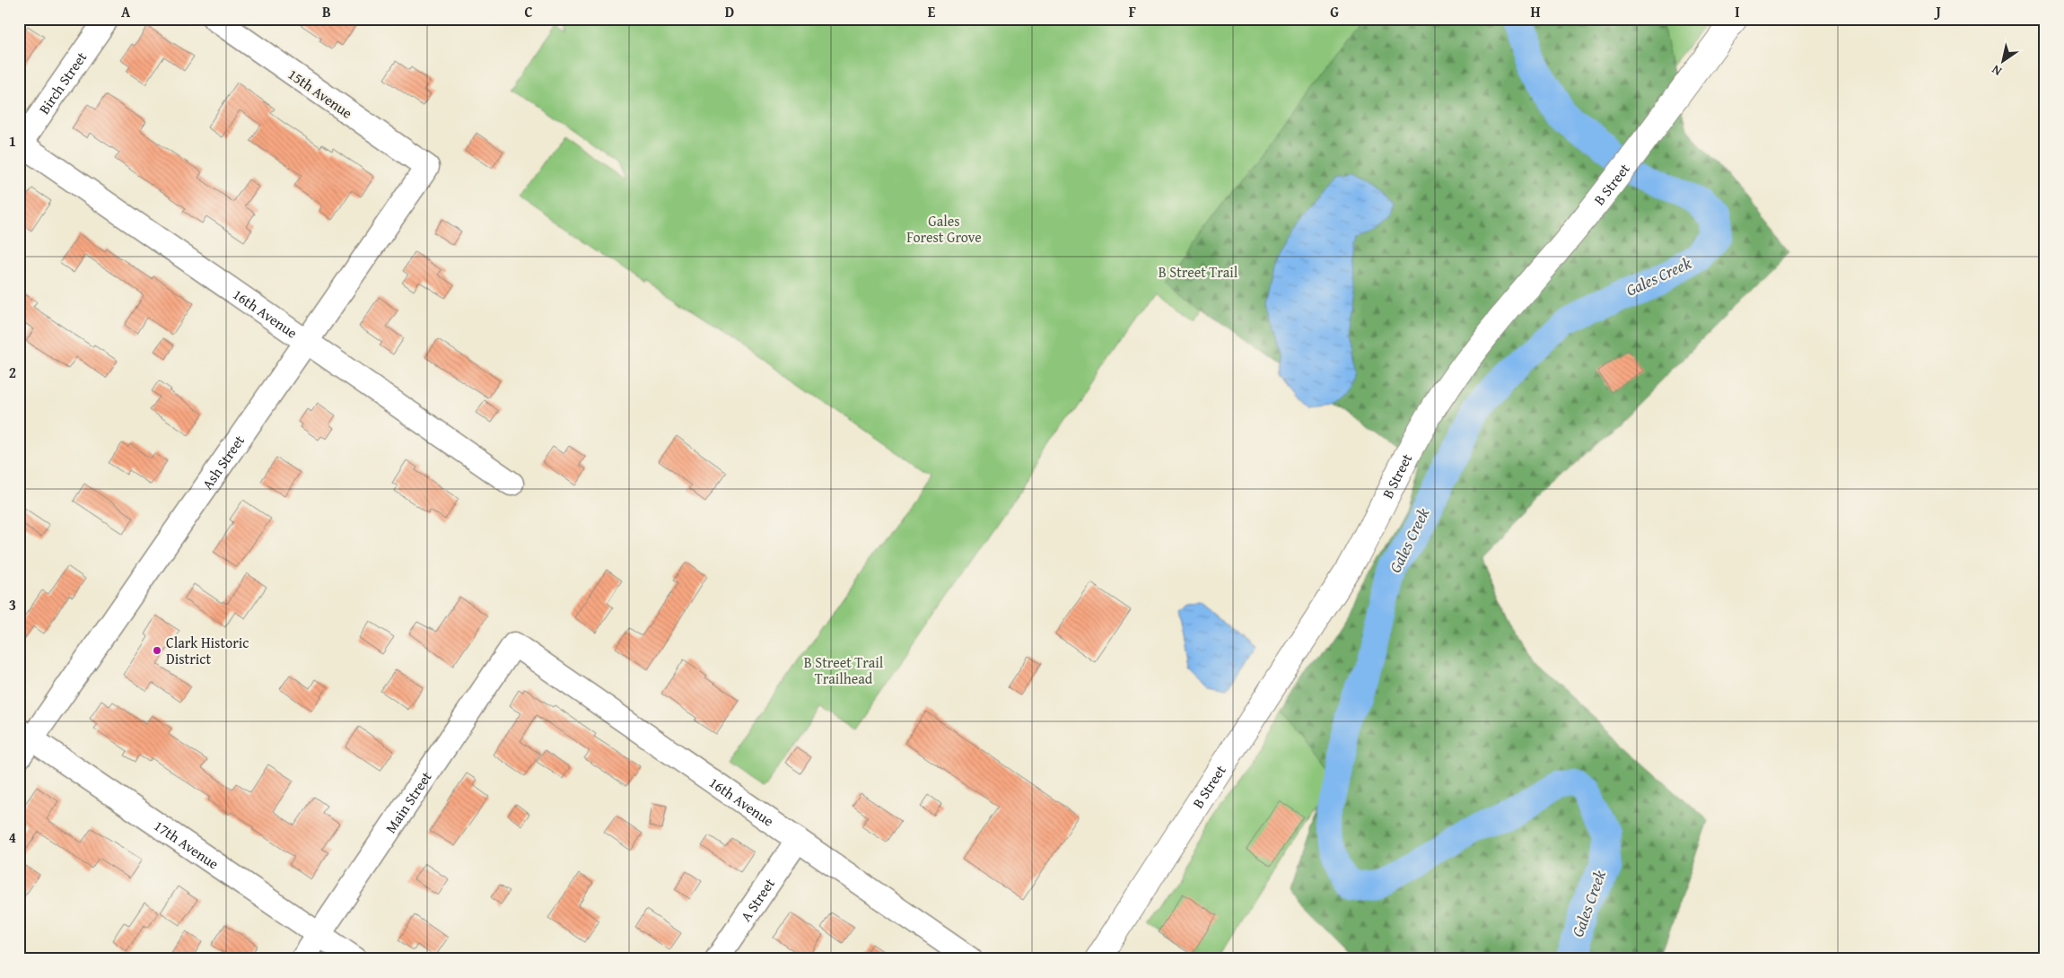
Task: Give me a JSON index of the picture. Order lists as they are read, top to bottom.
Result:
{
  "streets": {
    "main road": ["B Street"],
    "street": [
      "Birch Street",
      "15th Avenue",
      "16th Avenue",
      "Ash Street",
      "Main Street",
      "17th Avenue",
      "A Street"
    ]
  },
  "crossings": [
    ["Birch Street", "16th Avenue"],
    ["15th Avenue", "Ash Street"],
    ["16th Avenue", "Ash Street"],
    ["16th Avenue", "Main Street"],
    ["16th Avenue", "A Street"],
    ["Ash Street", "17th Avenue"],
    ["Main Street", "17th Avenue"]
  ],
  "water": ["Gales Creek"],
  "parks": ["Gales Forest Grove", "B Street Trail", "B Street Trail Trailhead"],
  "places": ["Clark Historic District"],
  "north": "bottom left",
  "grid": {
    "columns": [
      "A",
      "B",
      "C",
      "D",
      "E",
      "F",
      "G",
      "H",
      "I",
      "J"
    ],
    "rows": [
      "1",
      "2",
      "3",
      "4"
    ]
  }
}
